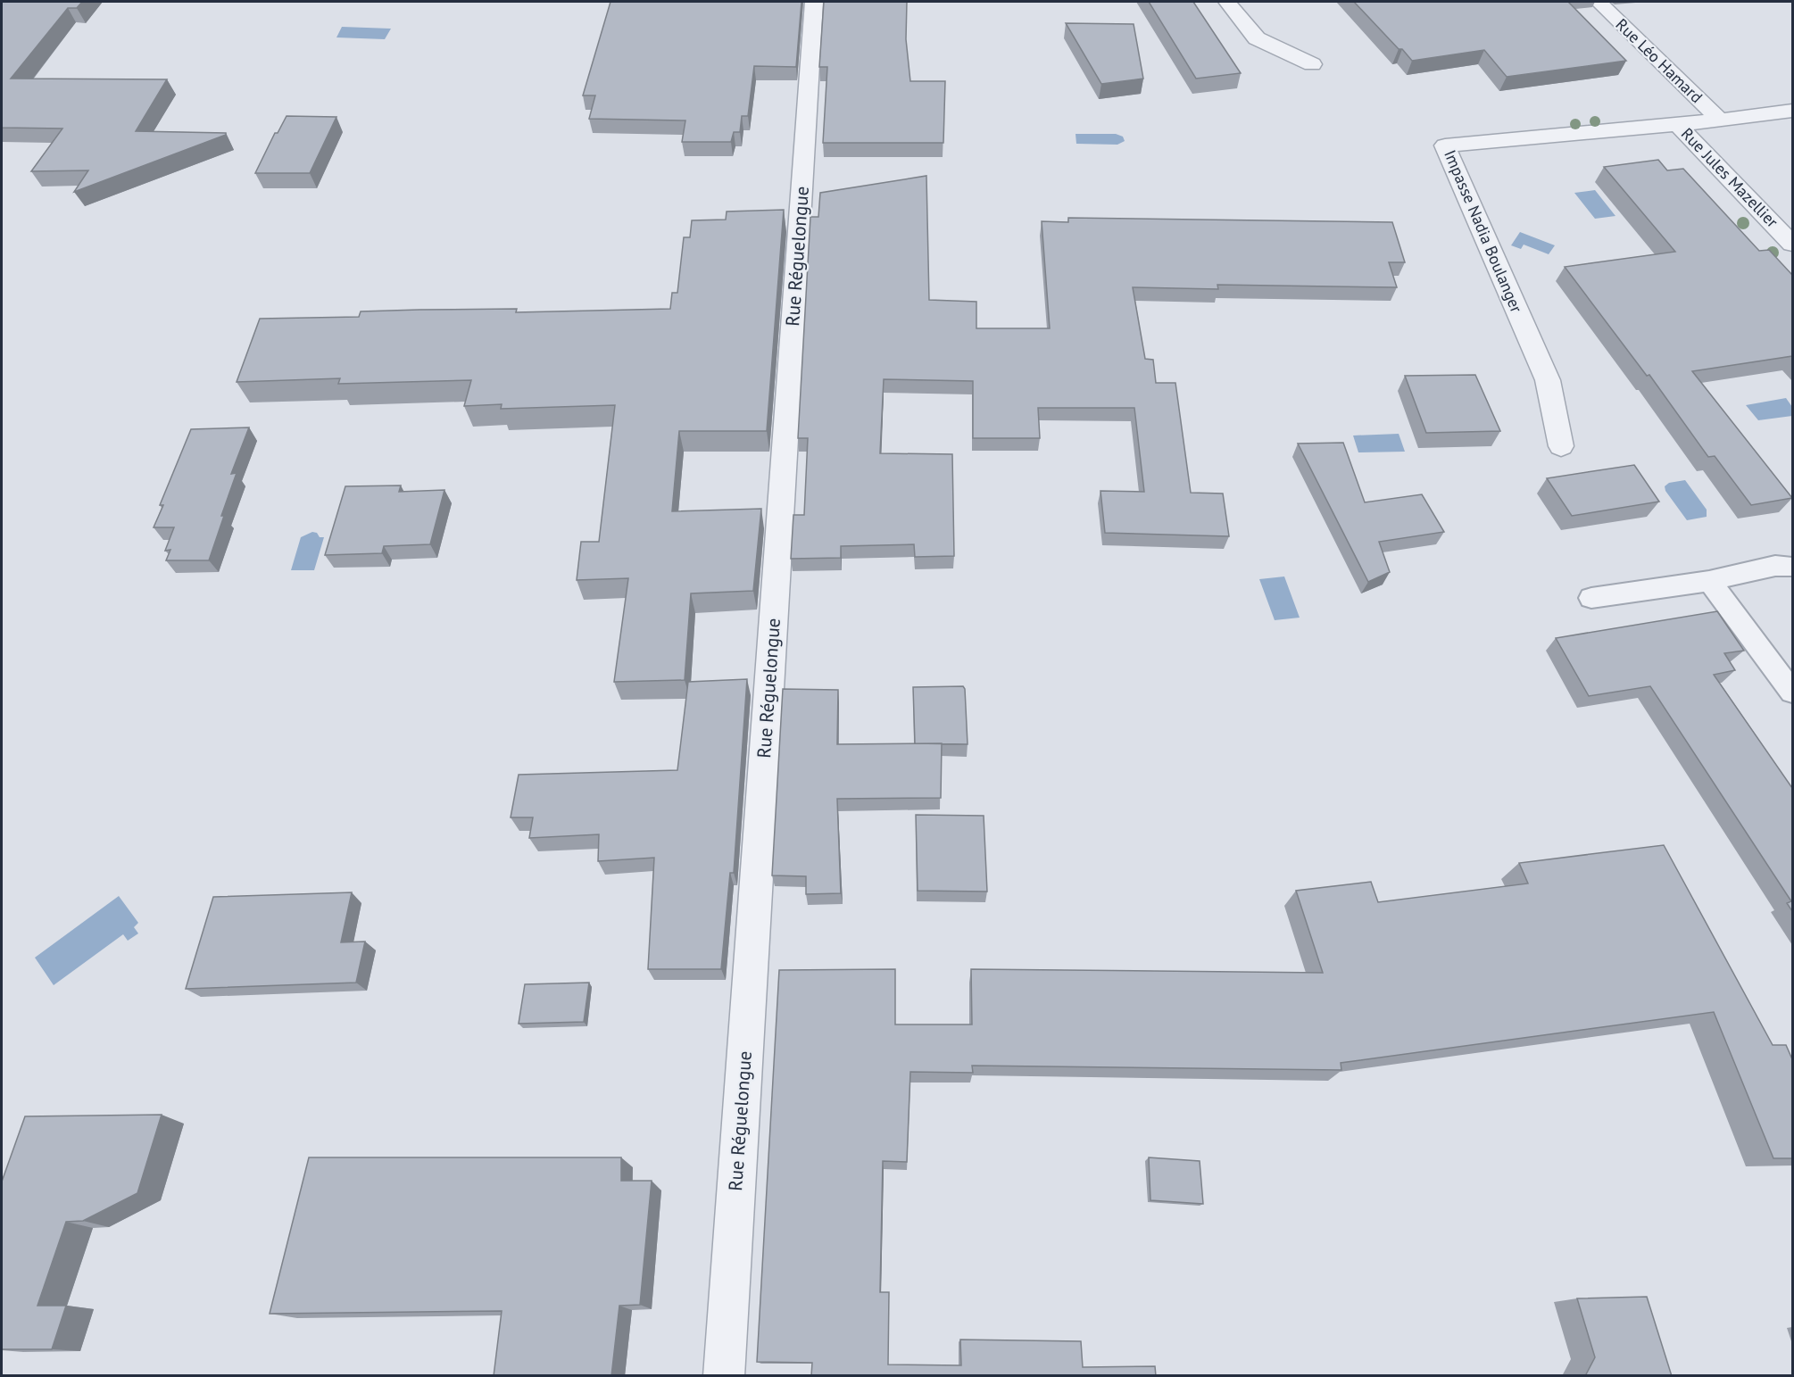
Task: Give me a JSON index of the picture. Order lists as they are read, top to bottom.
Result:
{
  "streets": {
    "street": [
      "Rue Léo Hamard",
      "Rue Jules Mazellier",
      "Impasse Nadia Boulanger",
      "Rue Réguelongue"
    ]
  },
  "crossings": [
    ["Rue Léo Hamard", "Rue Jules Mazellier"],
    ["Rue Jules Mazellier", "Impasse Nadia Boulanger"]
  ]
}
